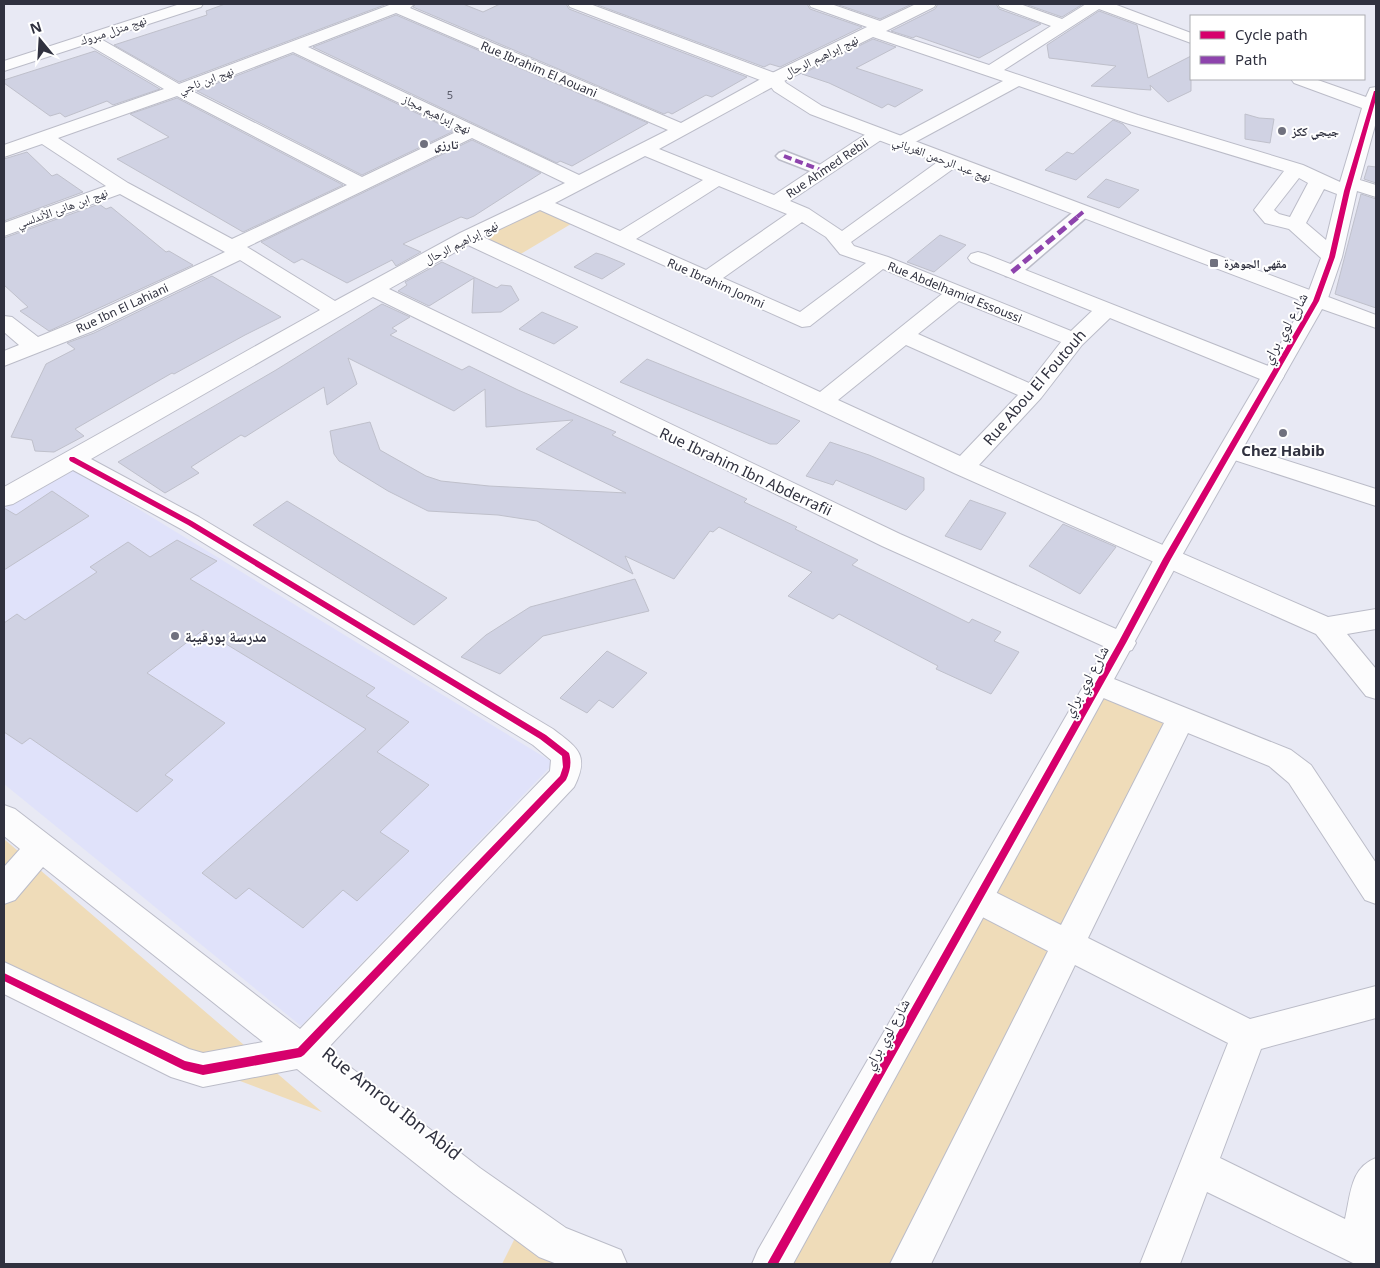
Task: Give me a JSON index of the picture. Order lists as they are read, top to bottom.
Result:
{
  "streets": {
    "street": [
      "نهج منزل مبروك",
      "نهج إبراهيم الرحال",
      "Rue Ibrahim El Aouani",
      "نهج ابن ناجي",
      "نهج إبراهيم مجاز",
      "نهج عبد الرحمن الغرياني",
      "Rue Ahmed Rebii",
      "نهج ابن هانئ الأندلسي",
      "Rue Ibrahim Jomni",
      "Rue Abdelhamid Essoussi",
      "Rue Ibn El Lahiani",
      "شارع لوي براي",
      "Rue Abou El Foutouh",
      "Rue Ibrahim Ibn Abderrafii",
      "Rue Amrou Ibn Abid"
    ]
  },
  "crossings": [
    ["نهج إبراهيم الرحال", "Rue Ibrahim El Aouani"],
    ["نهج إبراهيم الرحال", "نهج إبراهيم مجاز"],
    ["نهج إبراهيم الرحال", "نهج عبد الرحمن الغرياني"],
    ["نهج إبراهيم الرحال", "Rue Ibrahim Jomni"],
    ["نهج إبراهيم الرحال", "Rue Abdelhamid Essoussi"],
    ["نهج إبراهيم الرحال", "Rue Ibrahim Ibn Abderrafii"],
    ["Rue Ibrahim El Aouani", "نهج ابن ناجي"],
    ["نهج ابن ناجي", "نهج إبراهيم مجاز"],
    ["نهج إبراهيم مجاز", "Rue Ibn El Lahiani"],
    ["نهج عبد الرحمن الغرياني", "Rue Ahmed Rebii"],
    ["نهج عبد الرحمن الغرياني", "شارع لوي براي"],
    ["Rue Ahmed Rebii", "Rue Abdelhamid Essoussi"],
    ["Rue Ibrahim Jomni", "Rue Abdelhamid Essoussi"],
    ["Rue Abdelhamid Essoussi", "Rue Abou El Foutouh"],
    ["شارع لوي براي", "Rue Ibrahim Ibn Abderrafii"]
  ],
  "places": {
    "other": [
      "جيجي ككز",
      "تارزي",
      "Chez Habib",
      "مدرسة بورقيبة"
    ],
    "transit": ["مقهي الجوهرة"]
  },
  "house_numbers": ["5"],
  "legend": ["Cycle path", "Path"],
  "north": "top"
}
